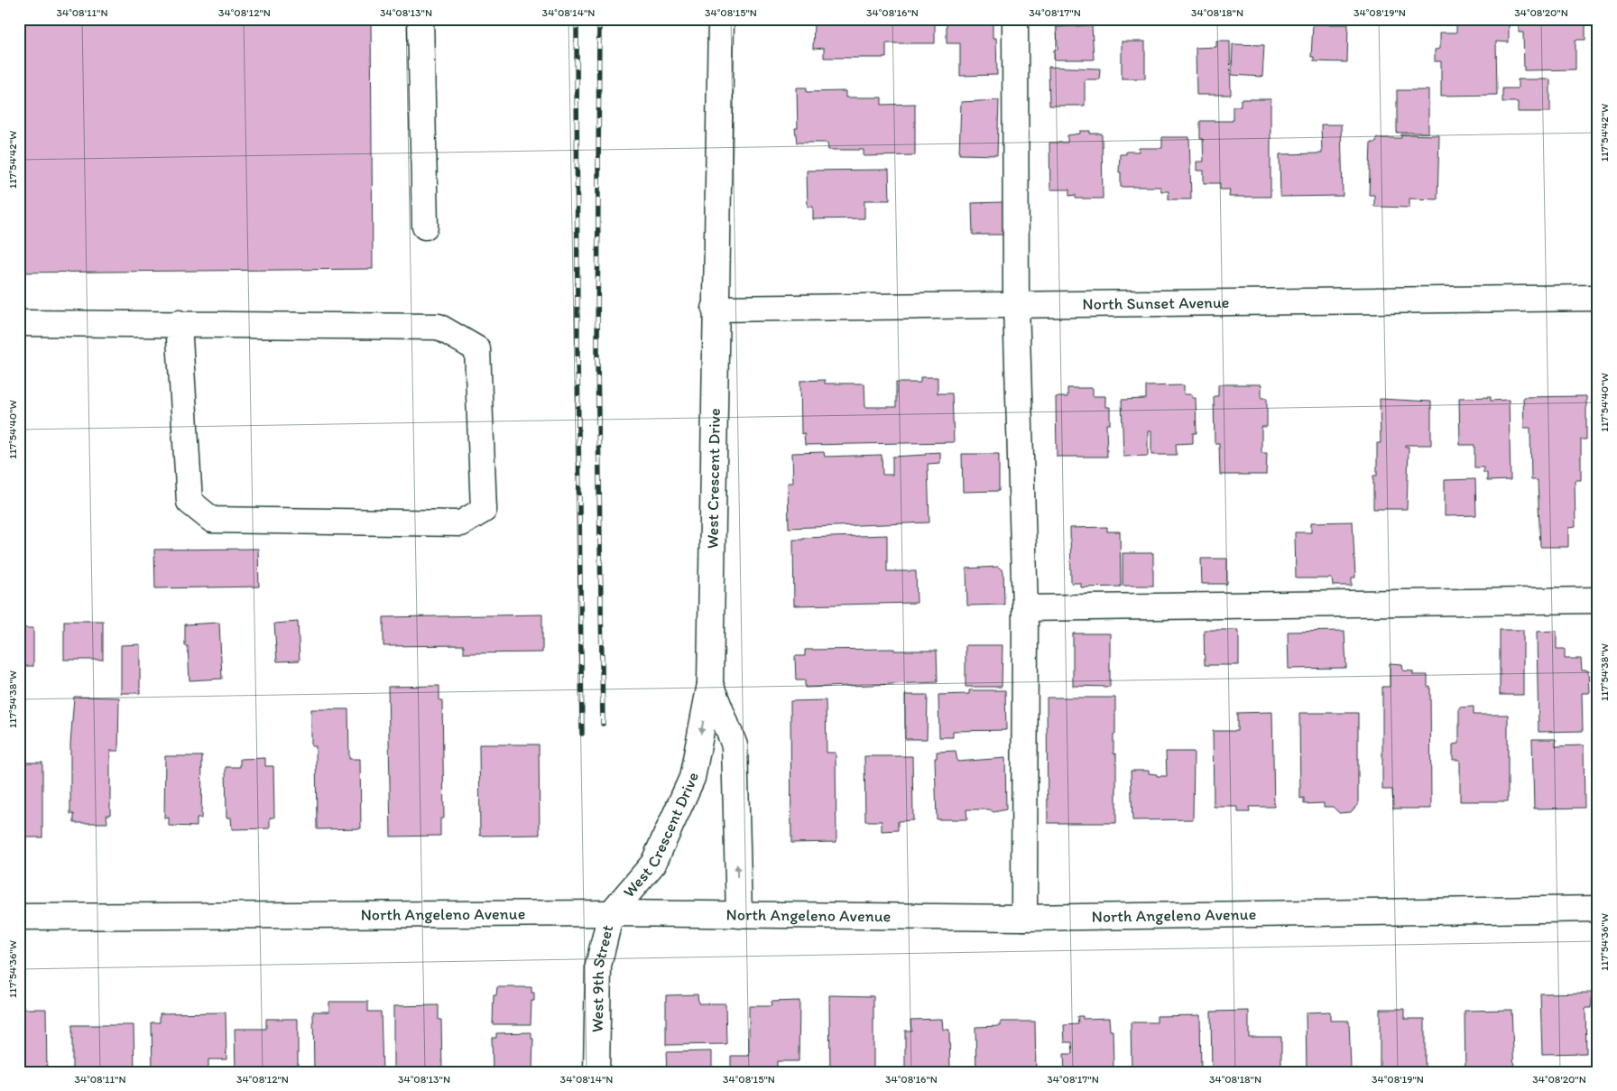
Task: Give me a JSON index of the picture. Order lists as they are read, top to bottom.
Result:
{
  "streets": {
    "street": [
      "North Sunset Avenue",
      "West Crescent Drive",
      "North Angeleno Avenue",
      "West 9th Street"
    ]
  },
  "crossings": [
    ["North Sunset Avenue", "West Crescent Drive"],
    ["West Crescent Drive", "North Angeleno Avenue"],
    ["West Crescent Drive", "West 9th Street"],
    ["North Angeleno Avenue", "West 9th Street"]
  ],
  "coordinates": [
    "34°08'11\"N",
    "34°08'12\"N",
    "34°08'13\"N",
    "34°08'14\"N",
    "34°08'15\"N",
    "34°08'16\"N",
    "34°08'17\"N",
    "34°08'18\"N",
    "34°08'19\"N",
    "34°08'20\"N",
    "117°54'42\"W",
    "117°54'40\"W",
    "117°54'38\"W",
    "117°54'36\"W"
  ]
}
